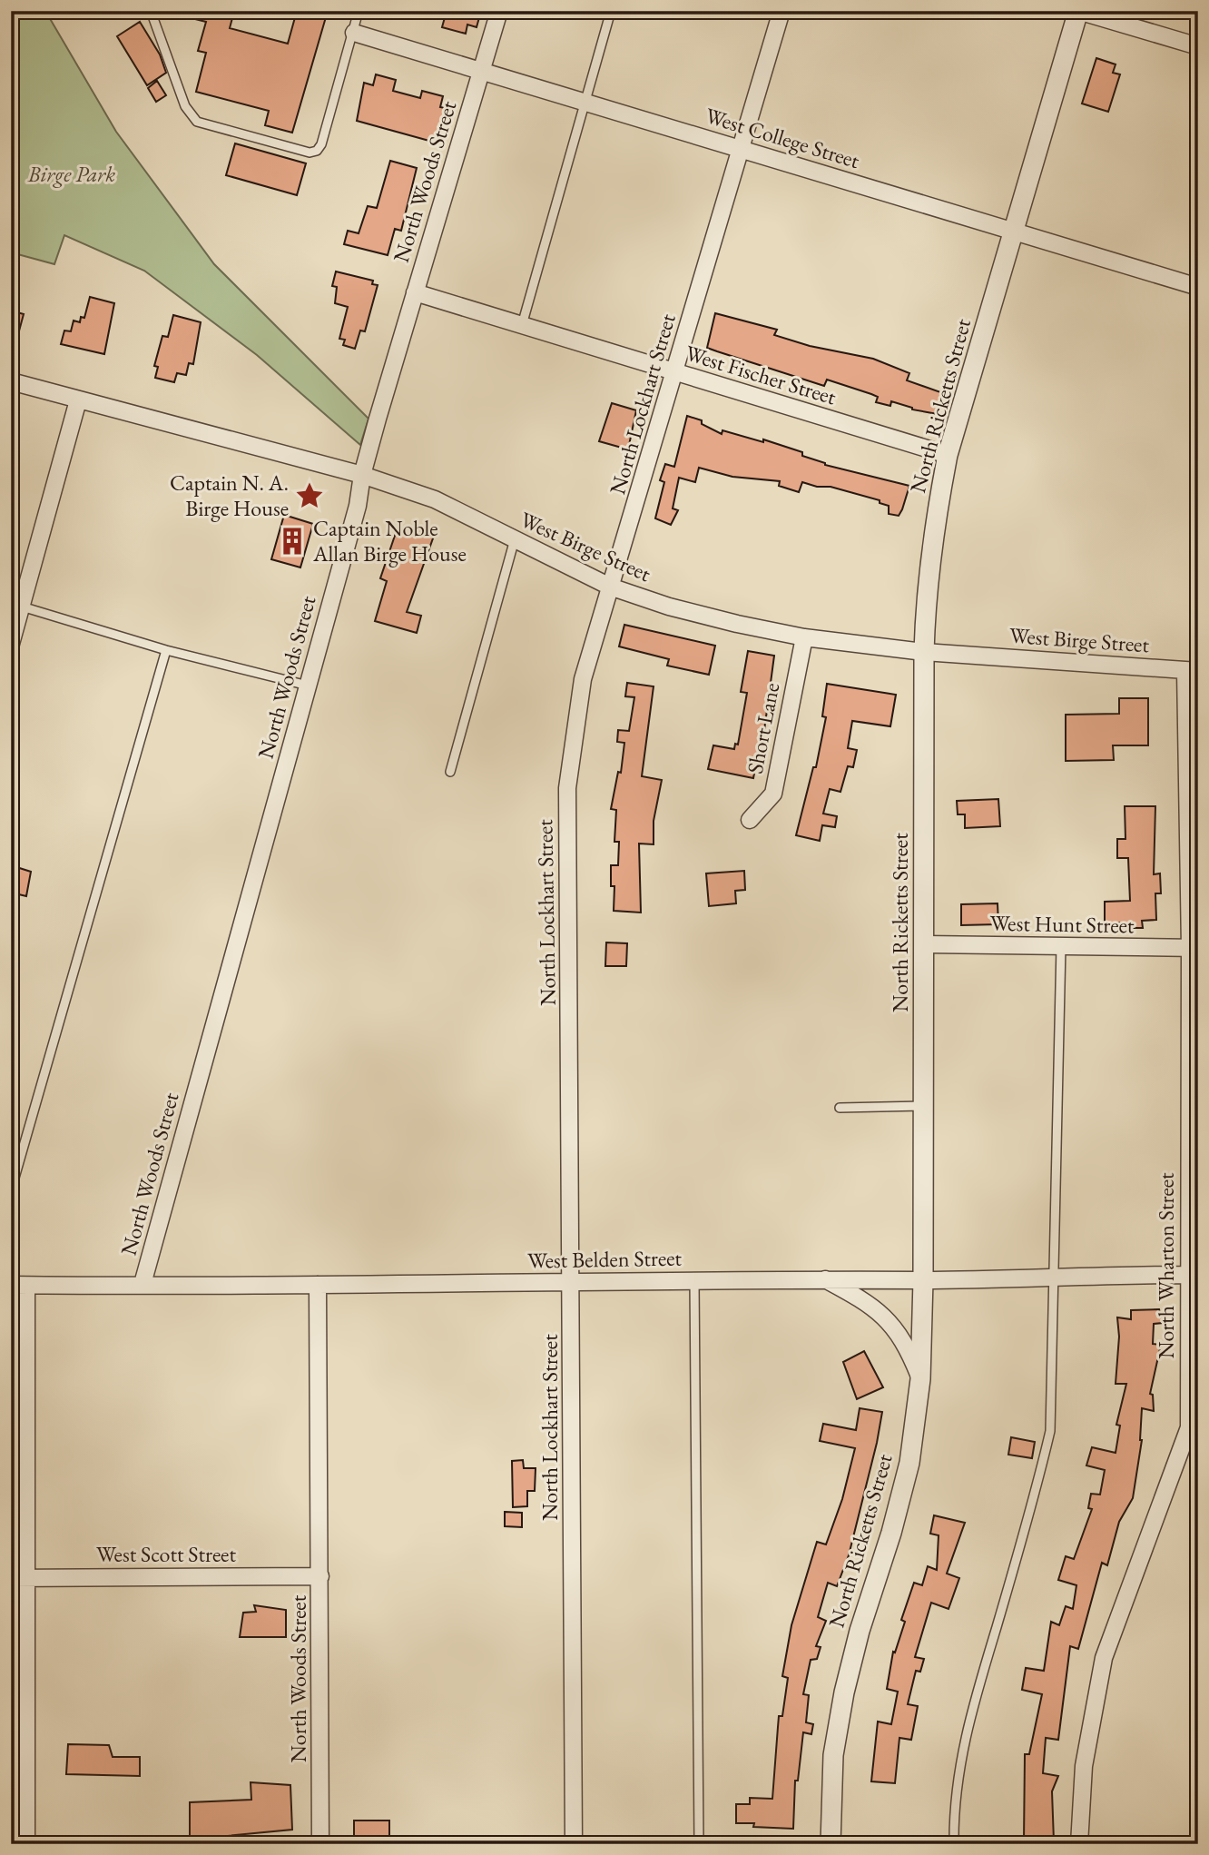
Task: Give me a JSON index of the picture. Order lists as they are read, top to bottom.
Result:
{
  "streets": {
    "street": [
      "West College Street",
      "North Woods Street",
      "West Fischer Street",
      "North Lockhart Street",
      "North Ricketts Street",
      "West Birge Street",
      "Short Lane",
      "West Hunt Street",
      "West Belden Street",
      "North Wharton Street",
      "West Scott Street"
    ]
  },
  "crossings": [
    ["West College Street", "North Woods Street"],
    ["West College Street", "North Lockhart Street"],
    ["West College Street", "North Ricketts Street"],
    ["North Woods Street", "West Fischer Street"],
    ["North Woods Street", "West Birge Street"],
    ["North Woods Street", "West Belden Street"],
    ["North Woods Street", "West Scott Street"],
    ["West Fischer Street", "North Lockhart Street"],
    ["West Fischer Street", "North Ricketts Street"],
    ["North Lockhart Street", "West Birge Street"],
    ["North Lockhart Street", "West Belden Street"],
    ["North Ricketts Street", "West Birge Street"],
    ["North Ricketts Street", "West Hunt Street"],
    ["North Ricketts Street", "West Belden Street"],
    ["West Birge Street", "Short Lane"],
    ["West Birge Street", "North Wharton Street"],
    ["West Hunt Street", "North Wharton Street"],
    ["West Belden Street", "North Wharton Street"]
  ],
  "parks": ["Birge Park"],
  "places": {
    "place": ["Captain N. A. Birge House"],
    "building": ["Captain Noble Allan Birge House"]
  }
}
